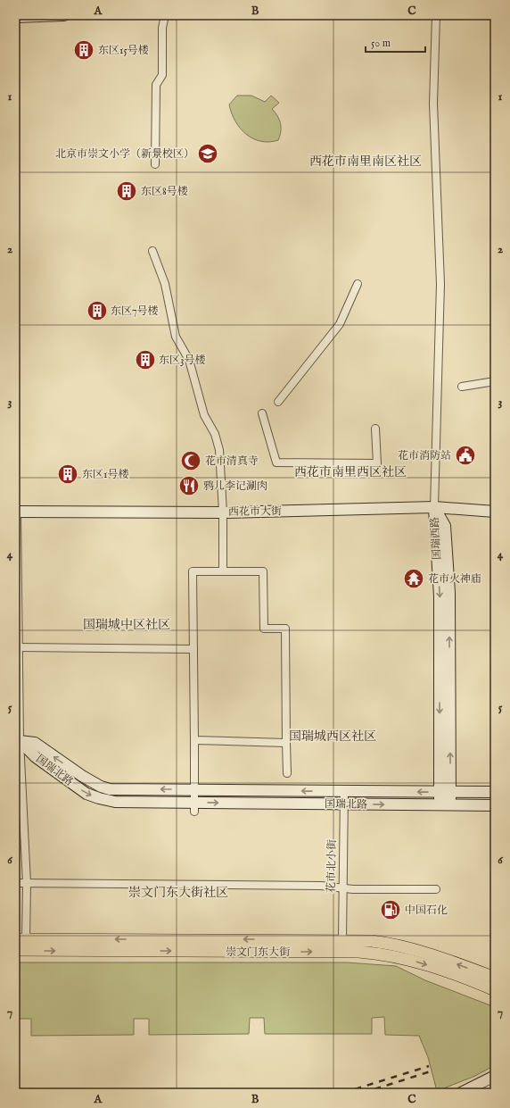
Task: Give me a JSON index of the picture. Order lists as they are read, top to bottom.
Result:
{
  "streets": {
    "main road": ["崇文门东大街"],
    "street": [
      "西花市大街",
      "国瑞西路",
      "国瑞北路",
      "花市北小街"
    ]
  },
  "crossings": [
    ["西花市大街", "国瑞西路"],
    ["国瑞西路", "国瑞北路"],
    ["国瑞北路", "花市北小街"],
    ["花市北小街", "崇文门东大街"]
  ],
  "districts": [
    "西花市南里南区社区",
    "西花市南里西区社区",
    "国瑞城中区社区",
    "国瑞城西区社区",
    "崇文门东大街社区"
  ],
  "places": {
    "building": [
      "东区15号楼",
      "东区8号楼",
      "东区7号楼",
      "东区3号楼",
      "东区1号楼"
    ],
    "school or university": ["北京市崇文小学（新景校区）"],
    "public building": ["花市消防站"],
    "mosque": ["花市清真寺"],
    "restaurant": ["鸦儿李记涮肉"],
    "temple": ["花市火神庙"],
    "fuel station": ["中国石化"]
  },
  "scale_bar": "50 m",
  "grid": {
    "columns": ["A", "B", "C"],
    "rows": [
      "1",
      "2",
      "3",
      "4",
      "5",
      "6",
      "7"
    ]
  }
}
